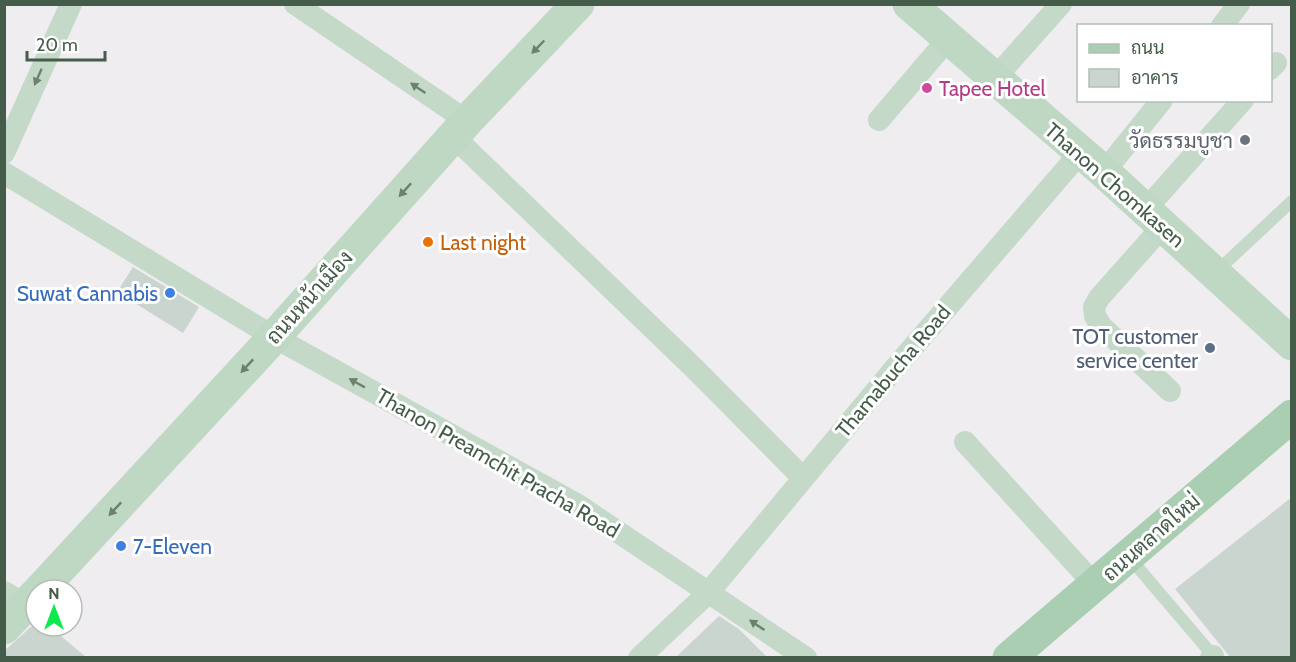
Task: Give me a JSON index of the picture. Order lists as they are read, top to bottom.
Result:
{
  "streets": {
    "main road": ["ถนนตลาดใหม่"],
    "street": [
      "Thanon Chomkasen",
      "ถนนหน้าเมือง",
      "Thamabucha Road",
      "Thanon Preamchit Pracha Road"
    ]
  },
  "crossings": [
    ["Thanon Chomkasen", "Thamabucha Road"],
    ["ถนนหน้าเมือง", "Thanon Preamchit Pracha Road"],
    ["Thamabucha Road", "Thanon Preamchit Pracha Road"]
  ],
  "one_way": ["ถนนหน้าเมือง"],
  "places": [
    "Tapee Hotel",
    "วัดธรรมบูชา",
    "Last night",
    "Suwat Cannabis",
    "TOT customer service center",
    "7-Eleven"
  ],
  "legend": ["ถนน", "อาคาร"],
  "scale_bar": "20 m",
  "north": "top"
}
